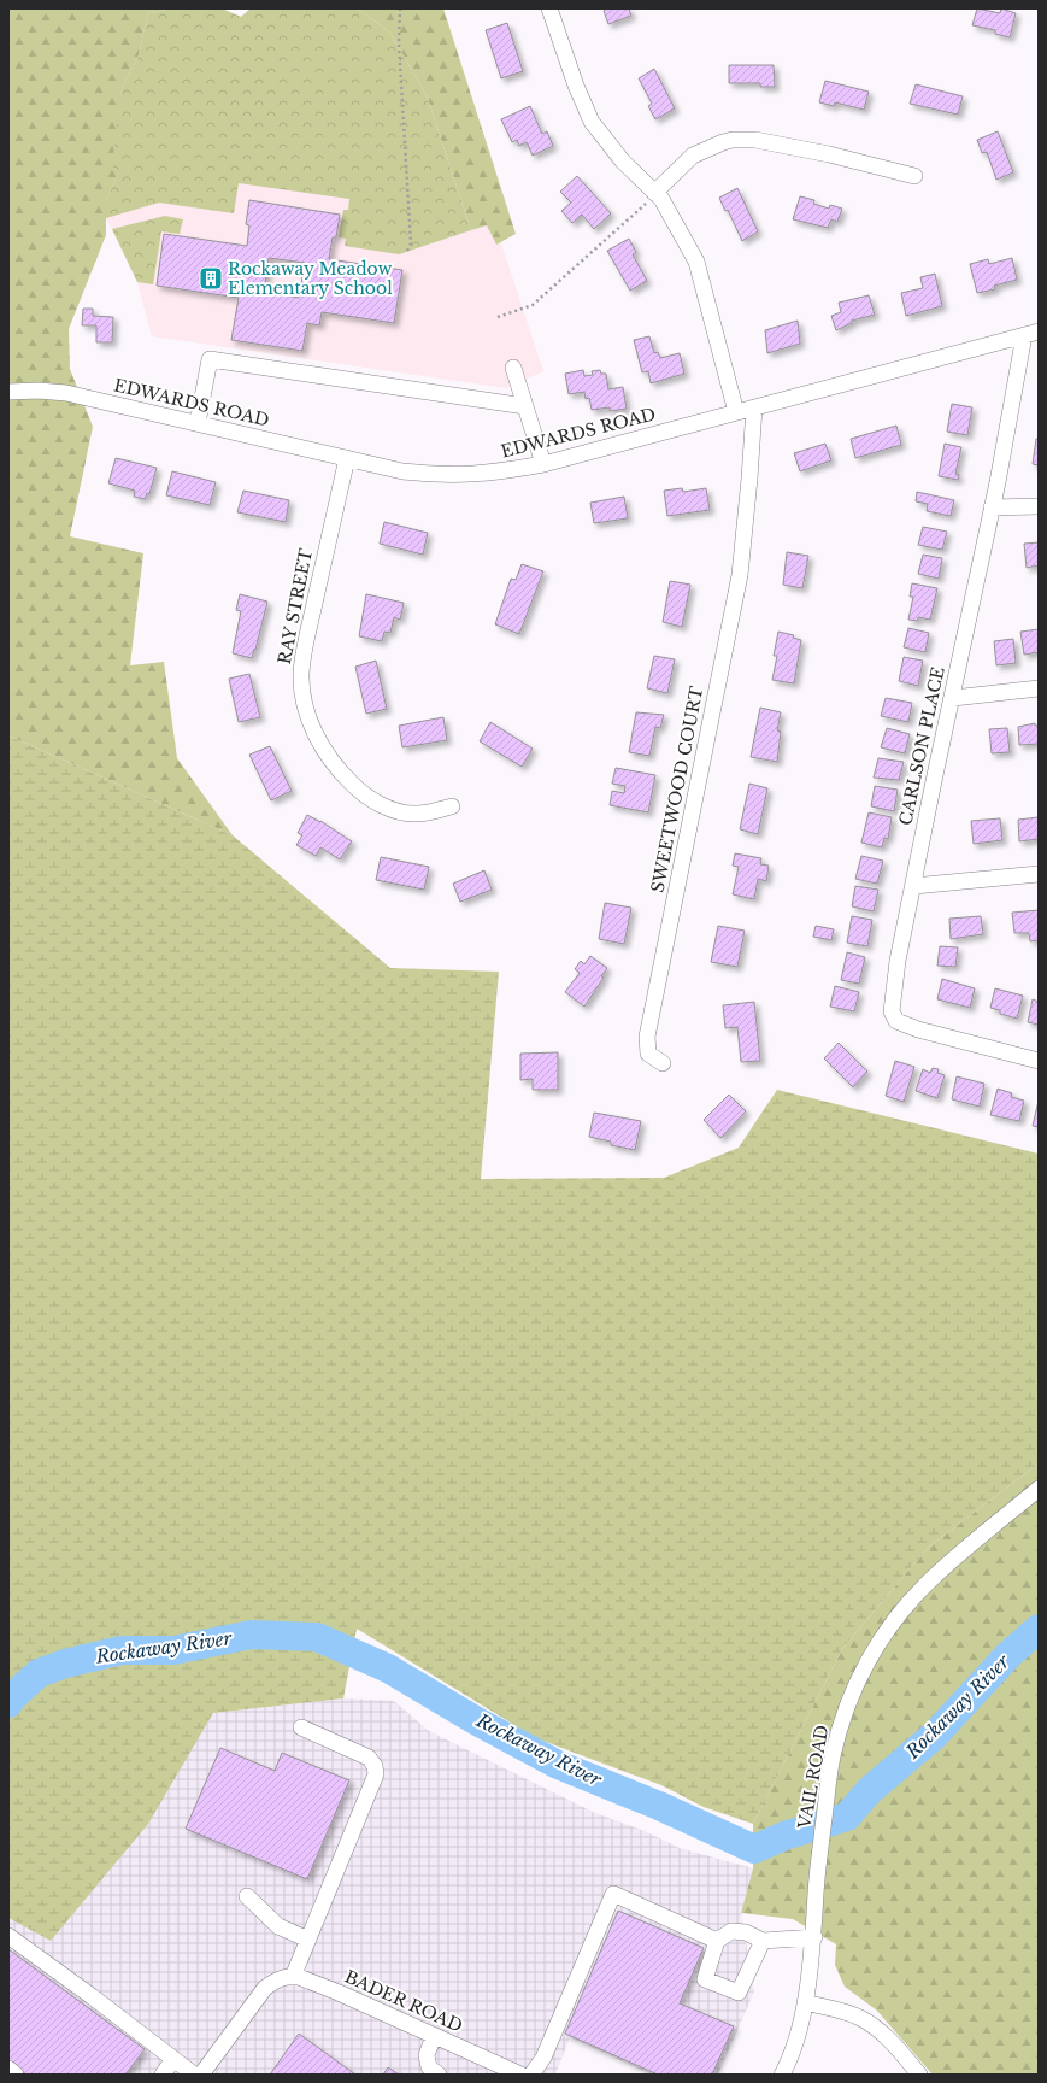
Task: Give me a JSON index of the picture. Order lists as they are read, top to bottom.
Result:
{
  "streets": {
    "street": [
      "EDWARDS ROAD",
      "RAY STREET",
      "CARLSON PLACE",
      "SWEETWOOD COURT",
      "VAIL ROAD",
      "BADER ROAD"
    ]
  },
  "crossings": [
    ["EDWARDS ROAD", "RAY STREET"],
    ["EDWARDS ROAD", "CARLSON PLACE"],
    ["EDWARDS ROAD", "SWEETWOOD COURT"]
  ],
  "water": ["Rockaway River"],
  "places": {
    "building": ["Rockaway Meadow Elementary School"]
  }
}
